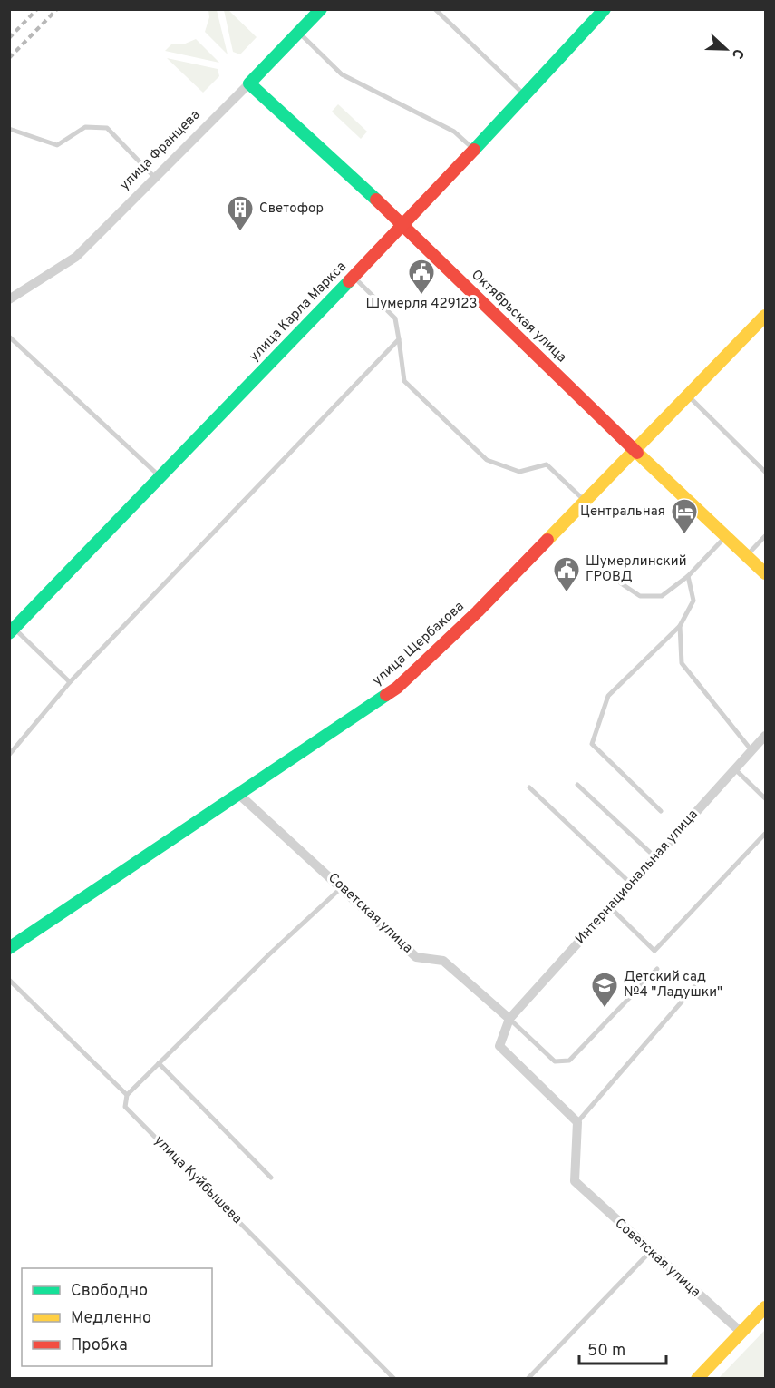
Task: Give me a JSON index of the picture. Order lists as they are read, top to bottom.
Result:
{
  "streets": {
    "main road": [
      "улица Францева",
      "улица Карла Маркса",
      "Октябрьская улица",
      "улица Щербакова"
    ],
    "street": ["Интернациональная улица", "Советская улица"],
    "lane": ["улица Куйбышева"]
  },
  "crossings": [
    ["улица Францева", "Октябрьская улица"],
    ["улица Карла Маркса", "Октябрьская улица"],
    ["Октябрьская улица", "улица Щербакова"],
    ["улица Щербакова", "Советская улица"],
    ["Интернациональная улица", "Советская улица"]
  ],
  "places": {
    "building": ["Светофор"],
    "public building": ["Шумерля 429123", "Шумерлинский ГРОВД"],
    "hotel": ["Центральная"],
    "school or university": ["Детский сад №4 \"Ладушки\""]
  },
  "legend": ["Свободно", "Медленно", "Пробка"],
  "scale_bar": "50 m",
  "north": "right"
}
